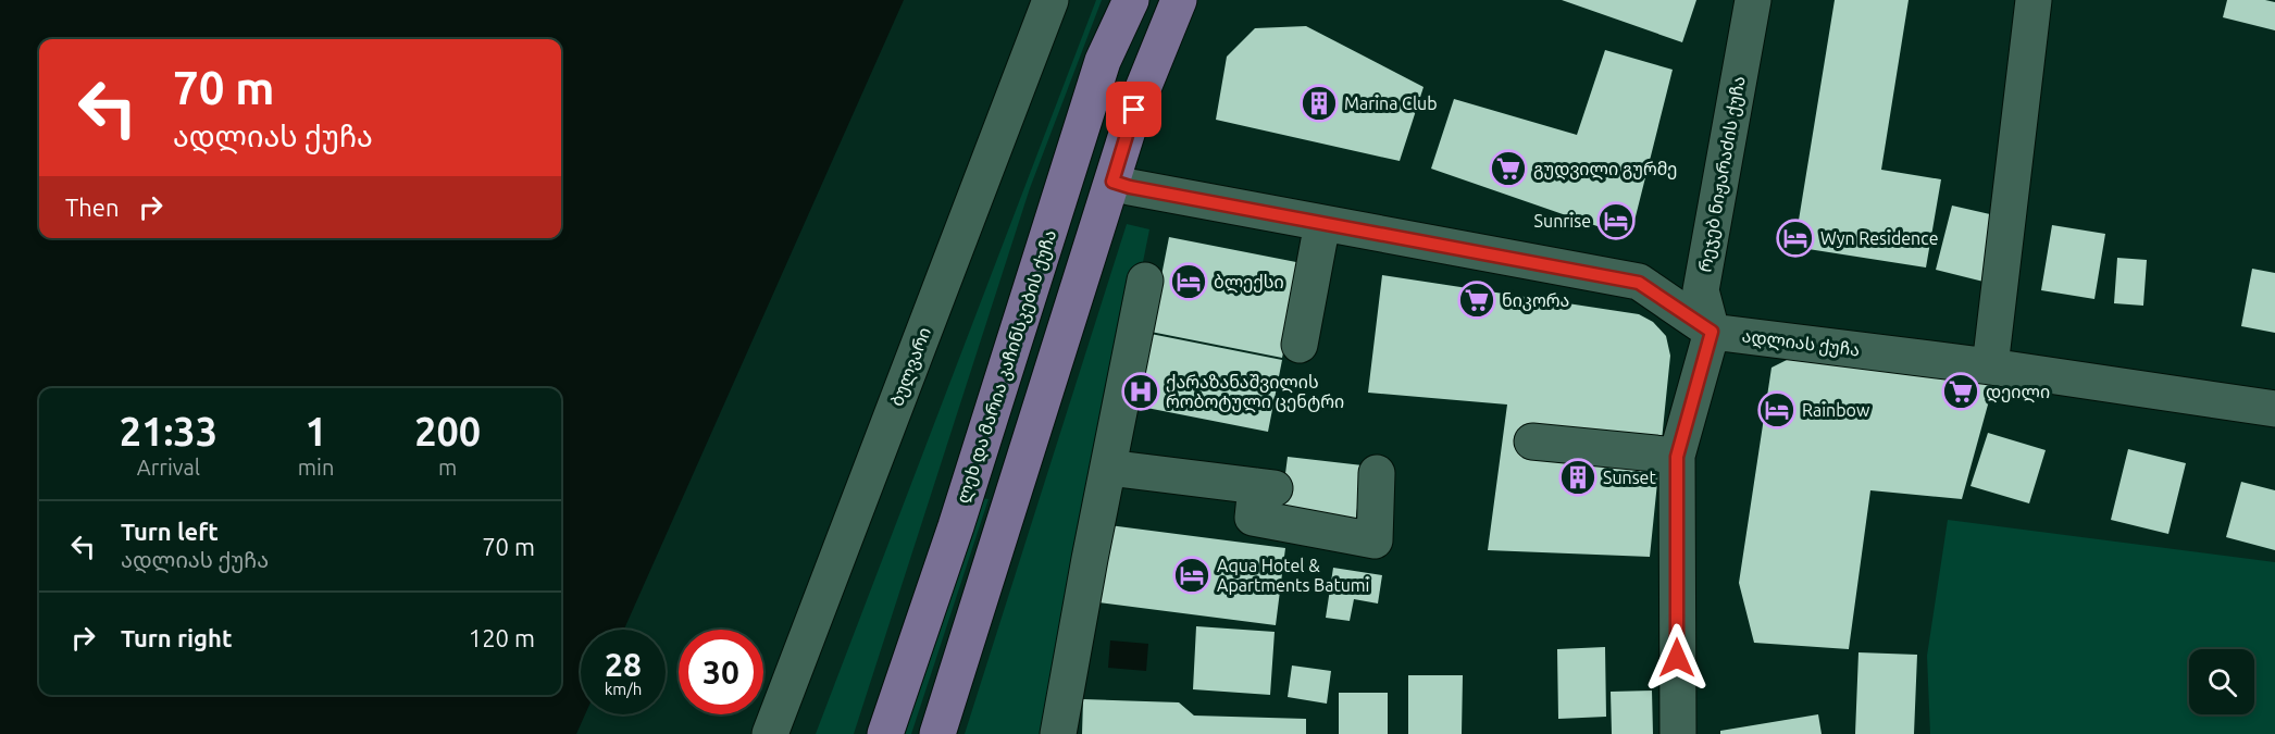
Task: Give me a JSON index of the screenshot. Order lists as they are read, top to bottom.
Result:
{
  "streets": {
    "main road": ["ლეხ და მარია კაჩინსკების ქუჩა"],
    "street": ["რეჯებ ნიჟარაძის ქუჩა", "ადლიას ქუჩა", "ბულვარი"]
  },
  "crossings": [
    ["რეჯებ ნიჟარაძის ქუჩა", "ადლიას ქუჩა"]
  ],
  "places": {
    "building": ["Marina Club", "Sunset"],
    "supermarket": ["გუდვილი გურმე", "ნიკორა", "დეილი"],
    "hotel": [
      "Sunrise",
      "Wyn Residence",
      "ბლექსი",
      "Rainbow",
      "Aqua Hotel & Apartments Batumi"
    ],
    "hospital": ["ქარაზანაშვილის რობოტული ცენტრი"]
  },
  "page": {
    "turn": ["70 m", "ადლიას ქუჩა"],
    "then": "Then",
    "eta": [
      "21:33",
      "Arrival",
      "1",
      "min",
      "200",
      "m"
    ],
    "list": [
      {
        "name": "Turn left",
        "note": "ადლიას ქუჩა",
        "value": "70 m"
      },
      {
        "name": "Turn right",
        "value": "120 m"
      }
    ],
    "speed": "28 km/h",
    "limit": "30"
  }
}
